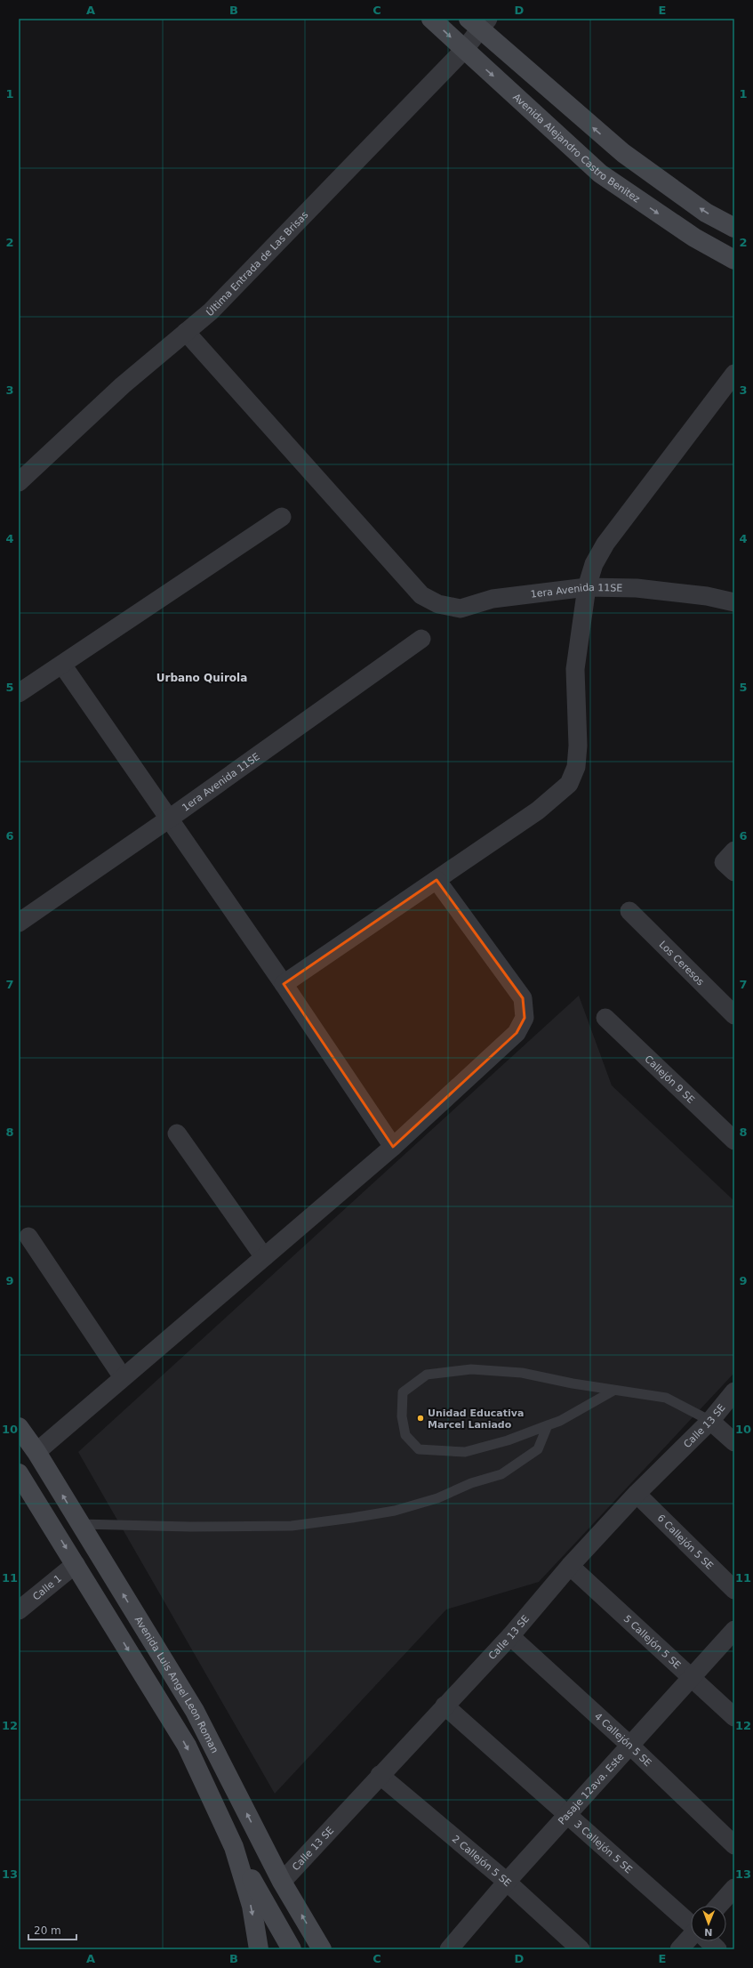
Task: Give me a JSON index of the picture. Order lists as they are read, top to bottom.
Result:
{
  "streets": {
    "main road": ["Avenida Alejandro Castro Benitez", "Avenida Luis Angel Leon Roman"],
    "street": [
      "Última Entrada de Las Brisas",
      "1era Avenida 11SE",
      "Los Ceresos",
      "Callejón 9 SE",
      "Calle 13 SE",
      "6 Callejón 5 SE",
      "Calle 1",
      "5 Callejón 5 SE",
      "4 Callejón 5 SE",
      "Pasaje 12ava. Este",
      "3 Callejón 5 SE",
      "2 Callejón 5 SE"
    ]
  },
  "crossings": [
    ["Avenida Alejandro Castro Benitez", "Última Entrada de Las Brisas"],
    ["Última Entrada de Las Brisas", "1era Avenida 11SE"],
    ["Calle 13 SE", "6 Callejón 5 SE"],
    ["Calle 13 SE", "5 Callejón 5 SE"],
    ["Calle 13 SE", "Avenida Luis Angel Leon Roman"],
    ["Calle 13 SE", "4 Callejón 5 SE"],
    ["Calle 13 SE", "3 Callejón 5 SE"],
    ["Calle 13 SE", "2 Callejón 5 SE"],
    ["5 Callejón 5 SE", "Pasaje 12ava. Este"],
    ["4 Callejón 5 SE", "Pasaje 12ava. Este"],
    ["Pasaje 12ava. Este", "3 Callejón 5 SE"],
    ["Pasaje 12ava. Este", "2 Callejón 5 SE"]
  ],
  "districts": ["Urbano Quirola"],
  "places": ["Unidad Educativa Marcel Laniado"],
  "scale_bar": "20 m",
  "north": "bottom",
  "grid": {
    "columns": [
      "A",
      "B",
      "C",
      "D",
      "E"
    ],
    "rows": [
      "1",
      "2",
      "3",
      "4",
      "5",
      "6",
      "7",
      "8",
      "9",
      "10",
      "11",
      "12",
      "13"
    ]
  }
}
